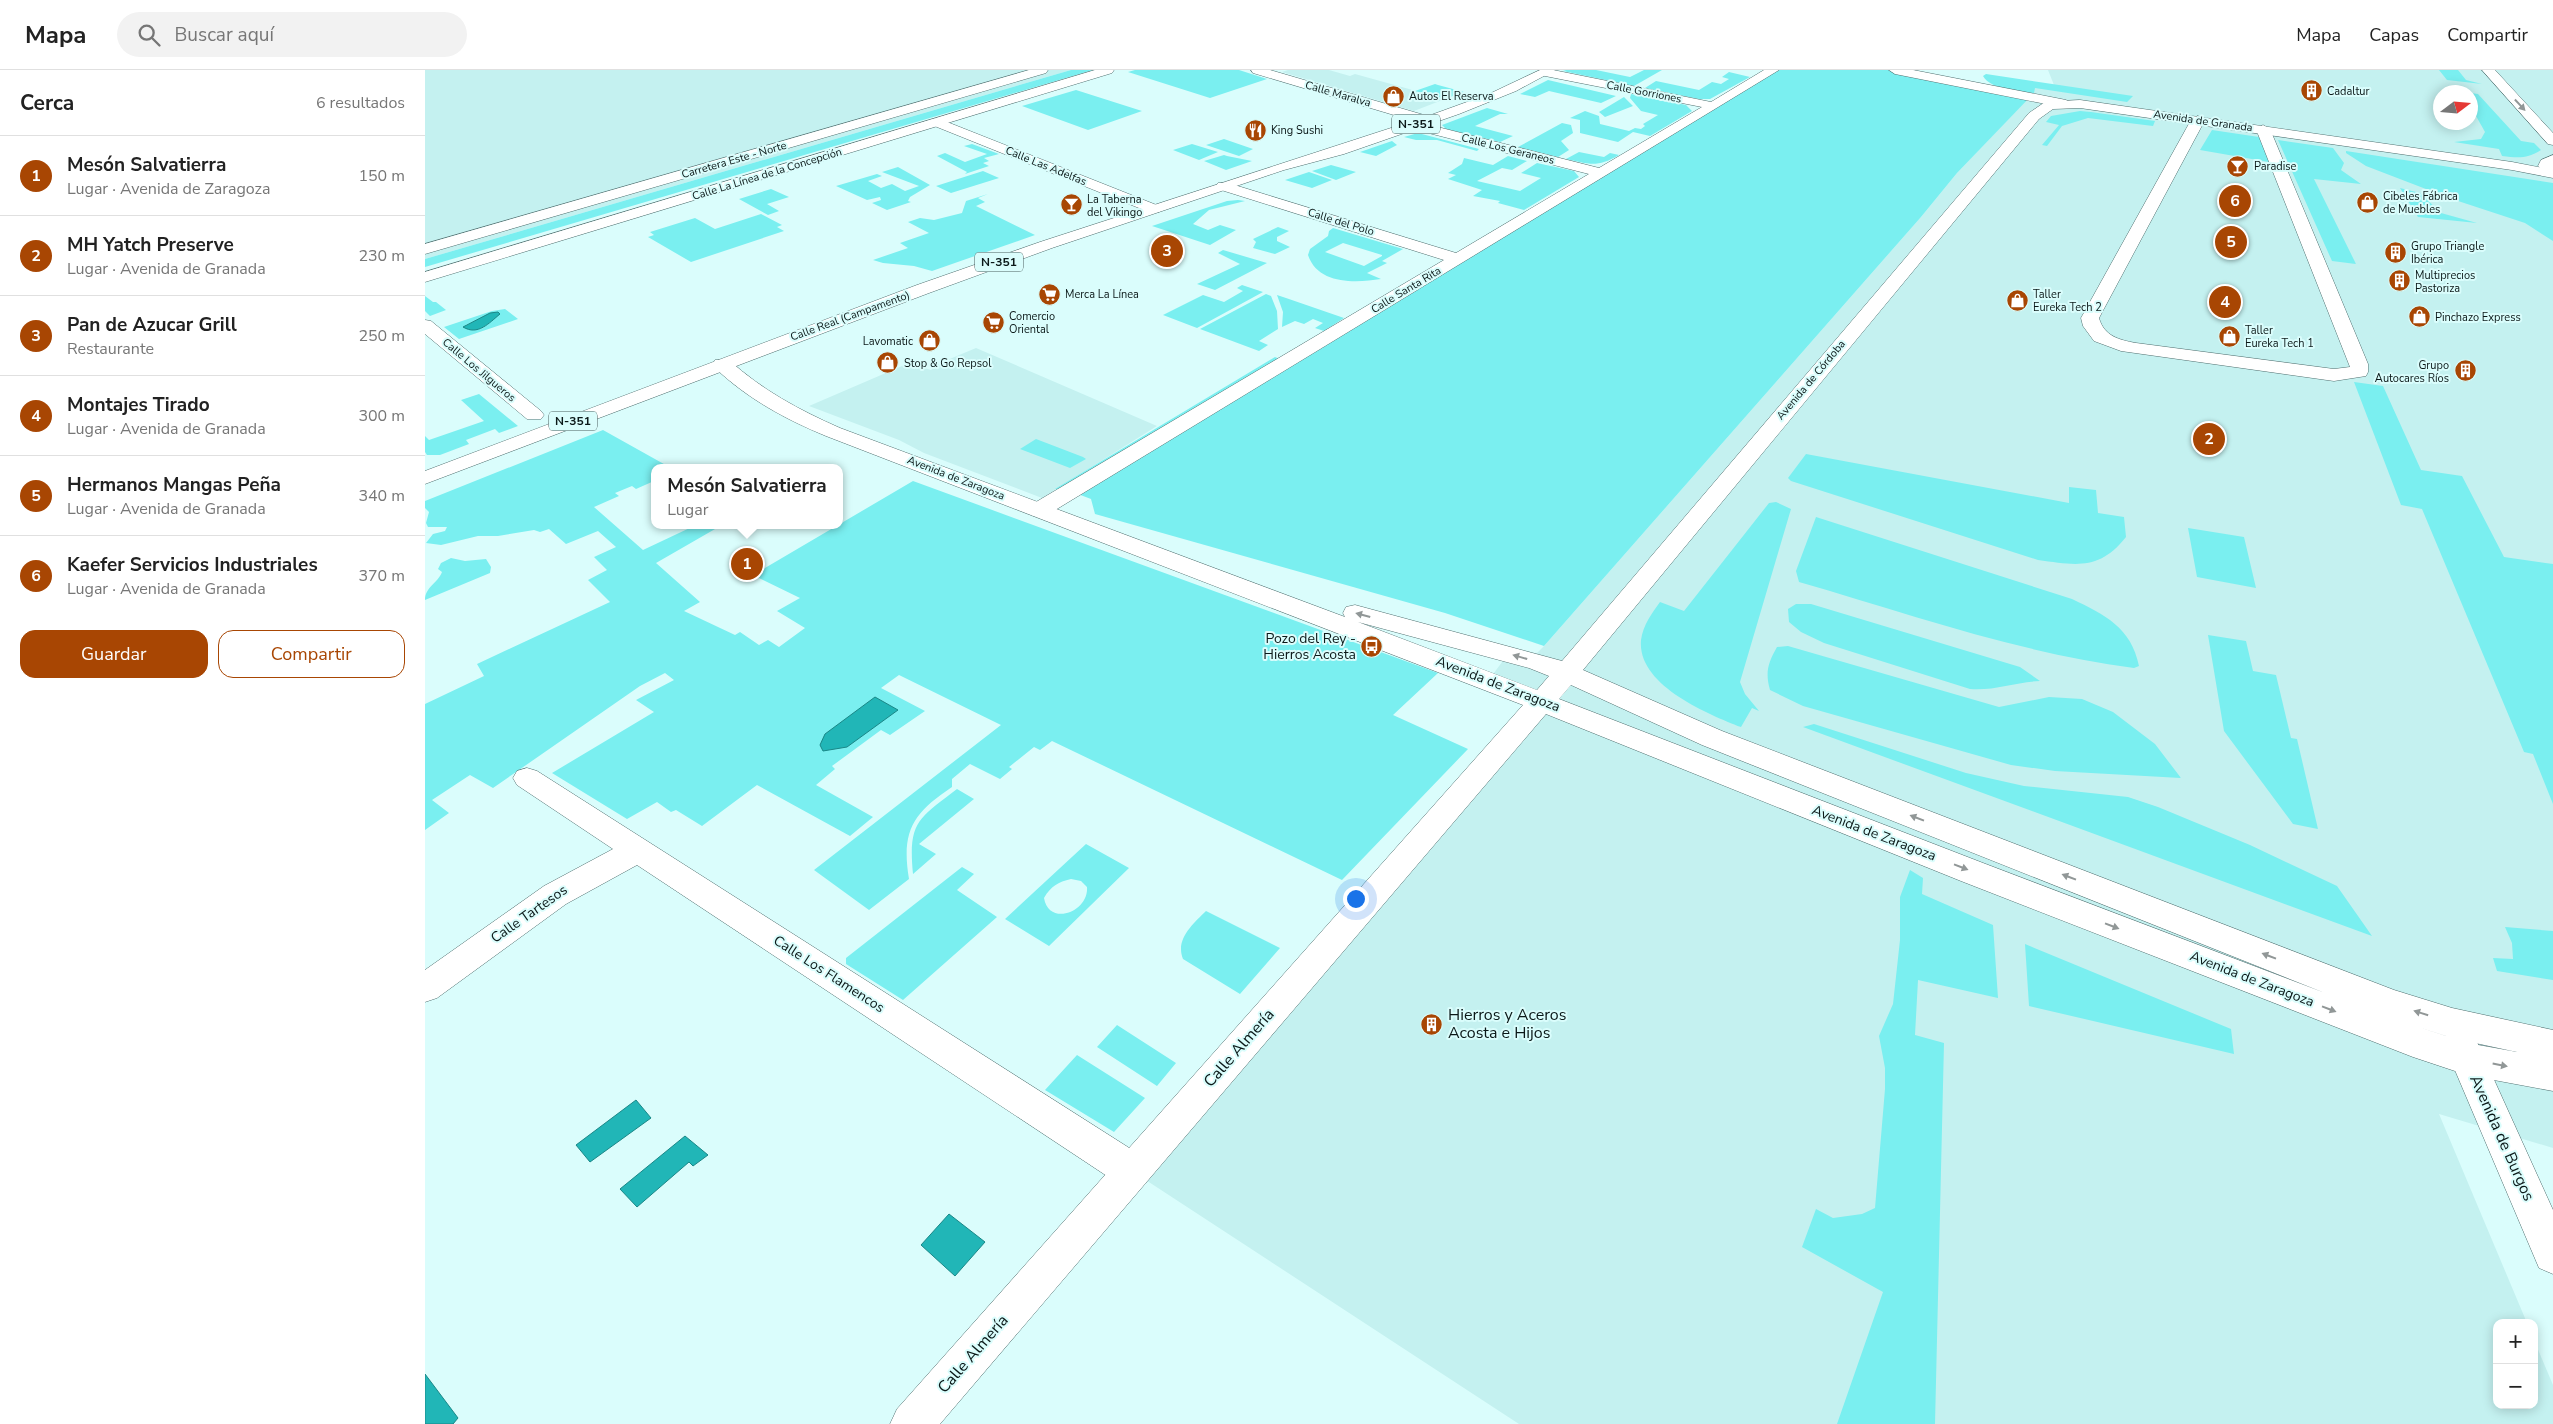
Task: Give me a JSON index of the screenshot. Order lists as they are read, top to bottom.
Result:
{
  "streets": {
    "main road": [
      "Calle Gorriones",
      "Calle Maralva",
      "Avenida de Granada",
      "N-351",
      "Calle Los Geraneos",
      "Carretera Este - Norte",
      "Calle Las Adelfas",
      "Calle La Línea de la Concepción",
      "Calle del Polo",
      "Calle Santa Rita",
      "Calle Real (Campamento)",
      "Calle Los Jilgueros",
      "Avenida de Córdoba",
      "Avenida de Zaragoza",
      "Calle Tartesos",
      "Calle Los Flamencos",
      "Calle Almería",
      "Avenida de Burgos"
    ]
  },
  "crossings": [
    ["Calle Gorriones", "Calle Santa Rita"],
    ["Calle Gorriones", "Calle Real (Campamento)"],
    ["Calle Maralva", "Calle Los Geraneos"],
    ["Calle Maralva", "Calle Real (Campamento)"],
    ["Avenida de Granada", "Avenida de Córdoba"],
    ["Calle Los Geraneos", "Calle Santa Rita"],
    ["Calle Los Geraneos", "Calle Real (Campamento)"],
    ["Calle Las Adelfas", "Calle La Línea de la Concepción"],
    ["Calle Las Adelfas", "Calle Real (Campamento)"],
    ["Calle del Polo", "Calle Santa Rita"],
    ["Calle del Polo", "Calle Real (Campamento)"],
    ["Calle Santa Rita", "Avenida de Zaragoza"],
    ["Calle Real (Campamento)", "Avenida de Zaragoza"],
    ["Avenida de Córdoba", "Avenida de Zaragoza"],
    ["Avenida de Córdoba", "Calle Almería"],
    ["Avenida de Zaragoza", "Calle Almería"],
    ["Avenida de Zaragoza", "Avenida de Burgos"],
    ["Calle Tartesos", "Calle Los Flamencos"],
    ["Calle Los Flamencos", "Calle Almería"]
  ],
  "places": {
    "building": [
      "Cadaltur",
      "Grupo Triangle Ibérica",
      "Multiprecios Pastoriza",
      "Grupo Autocares Ríos",
      "Hierros y Aceros Acosta e Hijos"
    ],
    "shop": [
      "Autos El Reserva",
      "Cibeles Fábrica de Muebles",
      "Taller Eureka Tech 2",
      "Pinchazo Express",
      "Taller Eureka Tech 1",
      "Lavomatic",
      "Stop & Go Repsol"
    ],
    "restaurant": ["King Sushi"],
    "bar": ["Paradise", "La Taberna del Vikingo"],
    "supermarket": ["Merca La Línea", "Comercio Oriental"],
    "bus stop": ["Pozo del Rey - Hierros Acosta"]
  },
  "north": "right",
  "page": {
    "header": "Mapa",
    "search": "Buscar aquí",
    "nav": ["Mapa", "Capas", "Compartir"],
    "heading": ["Cerca", "6 resultados"],
    "list": [
      {
        "mark": "1",
        "name": "Mesón Salvatierra",
        "note": "Lugar · Avenida de Zaragoza",
        "value": "150 m"
      },
      {
        "mark": "2",
        "name": "MH Yatch Preserve",
        "note": "Lugar · Avenida de Granada",
        "value": "230 m"
      },
      {
        "mark": "3",
        "name": "Pan de Azucar Grill",
        "note": "Restaurante",
        "value": "250 m"
      },
      {
        "mark": "4",
        "name": "Montajes Tirado",
        "note": "Lugar · Avenida de Granada",
        "value": "300 m"
      },
      {
        "mark": "5",
        "name": "Hermanos Mangas Peña",
        "note": "Lugar · Avenida de Granada",
        "value": "340 m"
      },
      {
        "mark": "6",
        "name": "Kaefer Servicios Industriales",
        "note": "Lugar · Avenida de Granada",
        "value": "370 m"
      }
    ],
    "pins": [
      "6",
      "5",
      "3",
      "4",
      "2",
      "1"
    ],
    "popup": ["Mesón Salvatierra", "Lugar"],
    "buttons": ["Guardar", "Compartir"],
    "map_buttons": ["+", "−"]
  }
}
